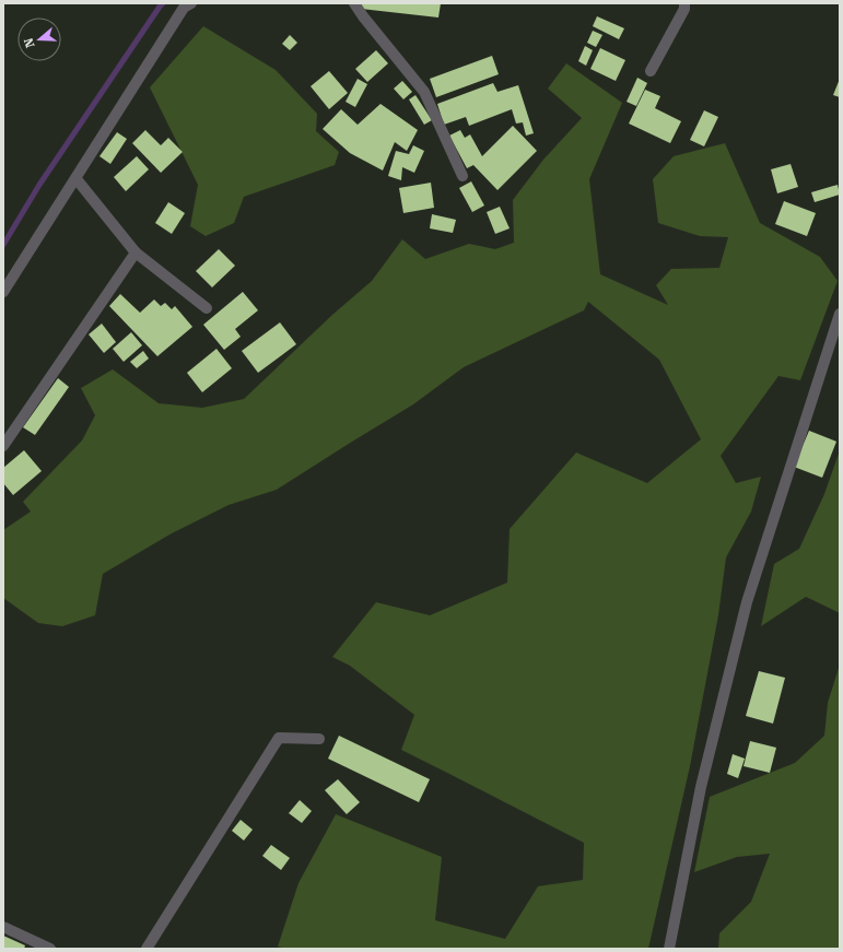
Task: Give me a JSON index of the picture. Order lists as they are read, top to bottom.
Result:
{
  "north": "left"
}
